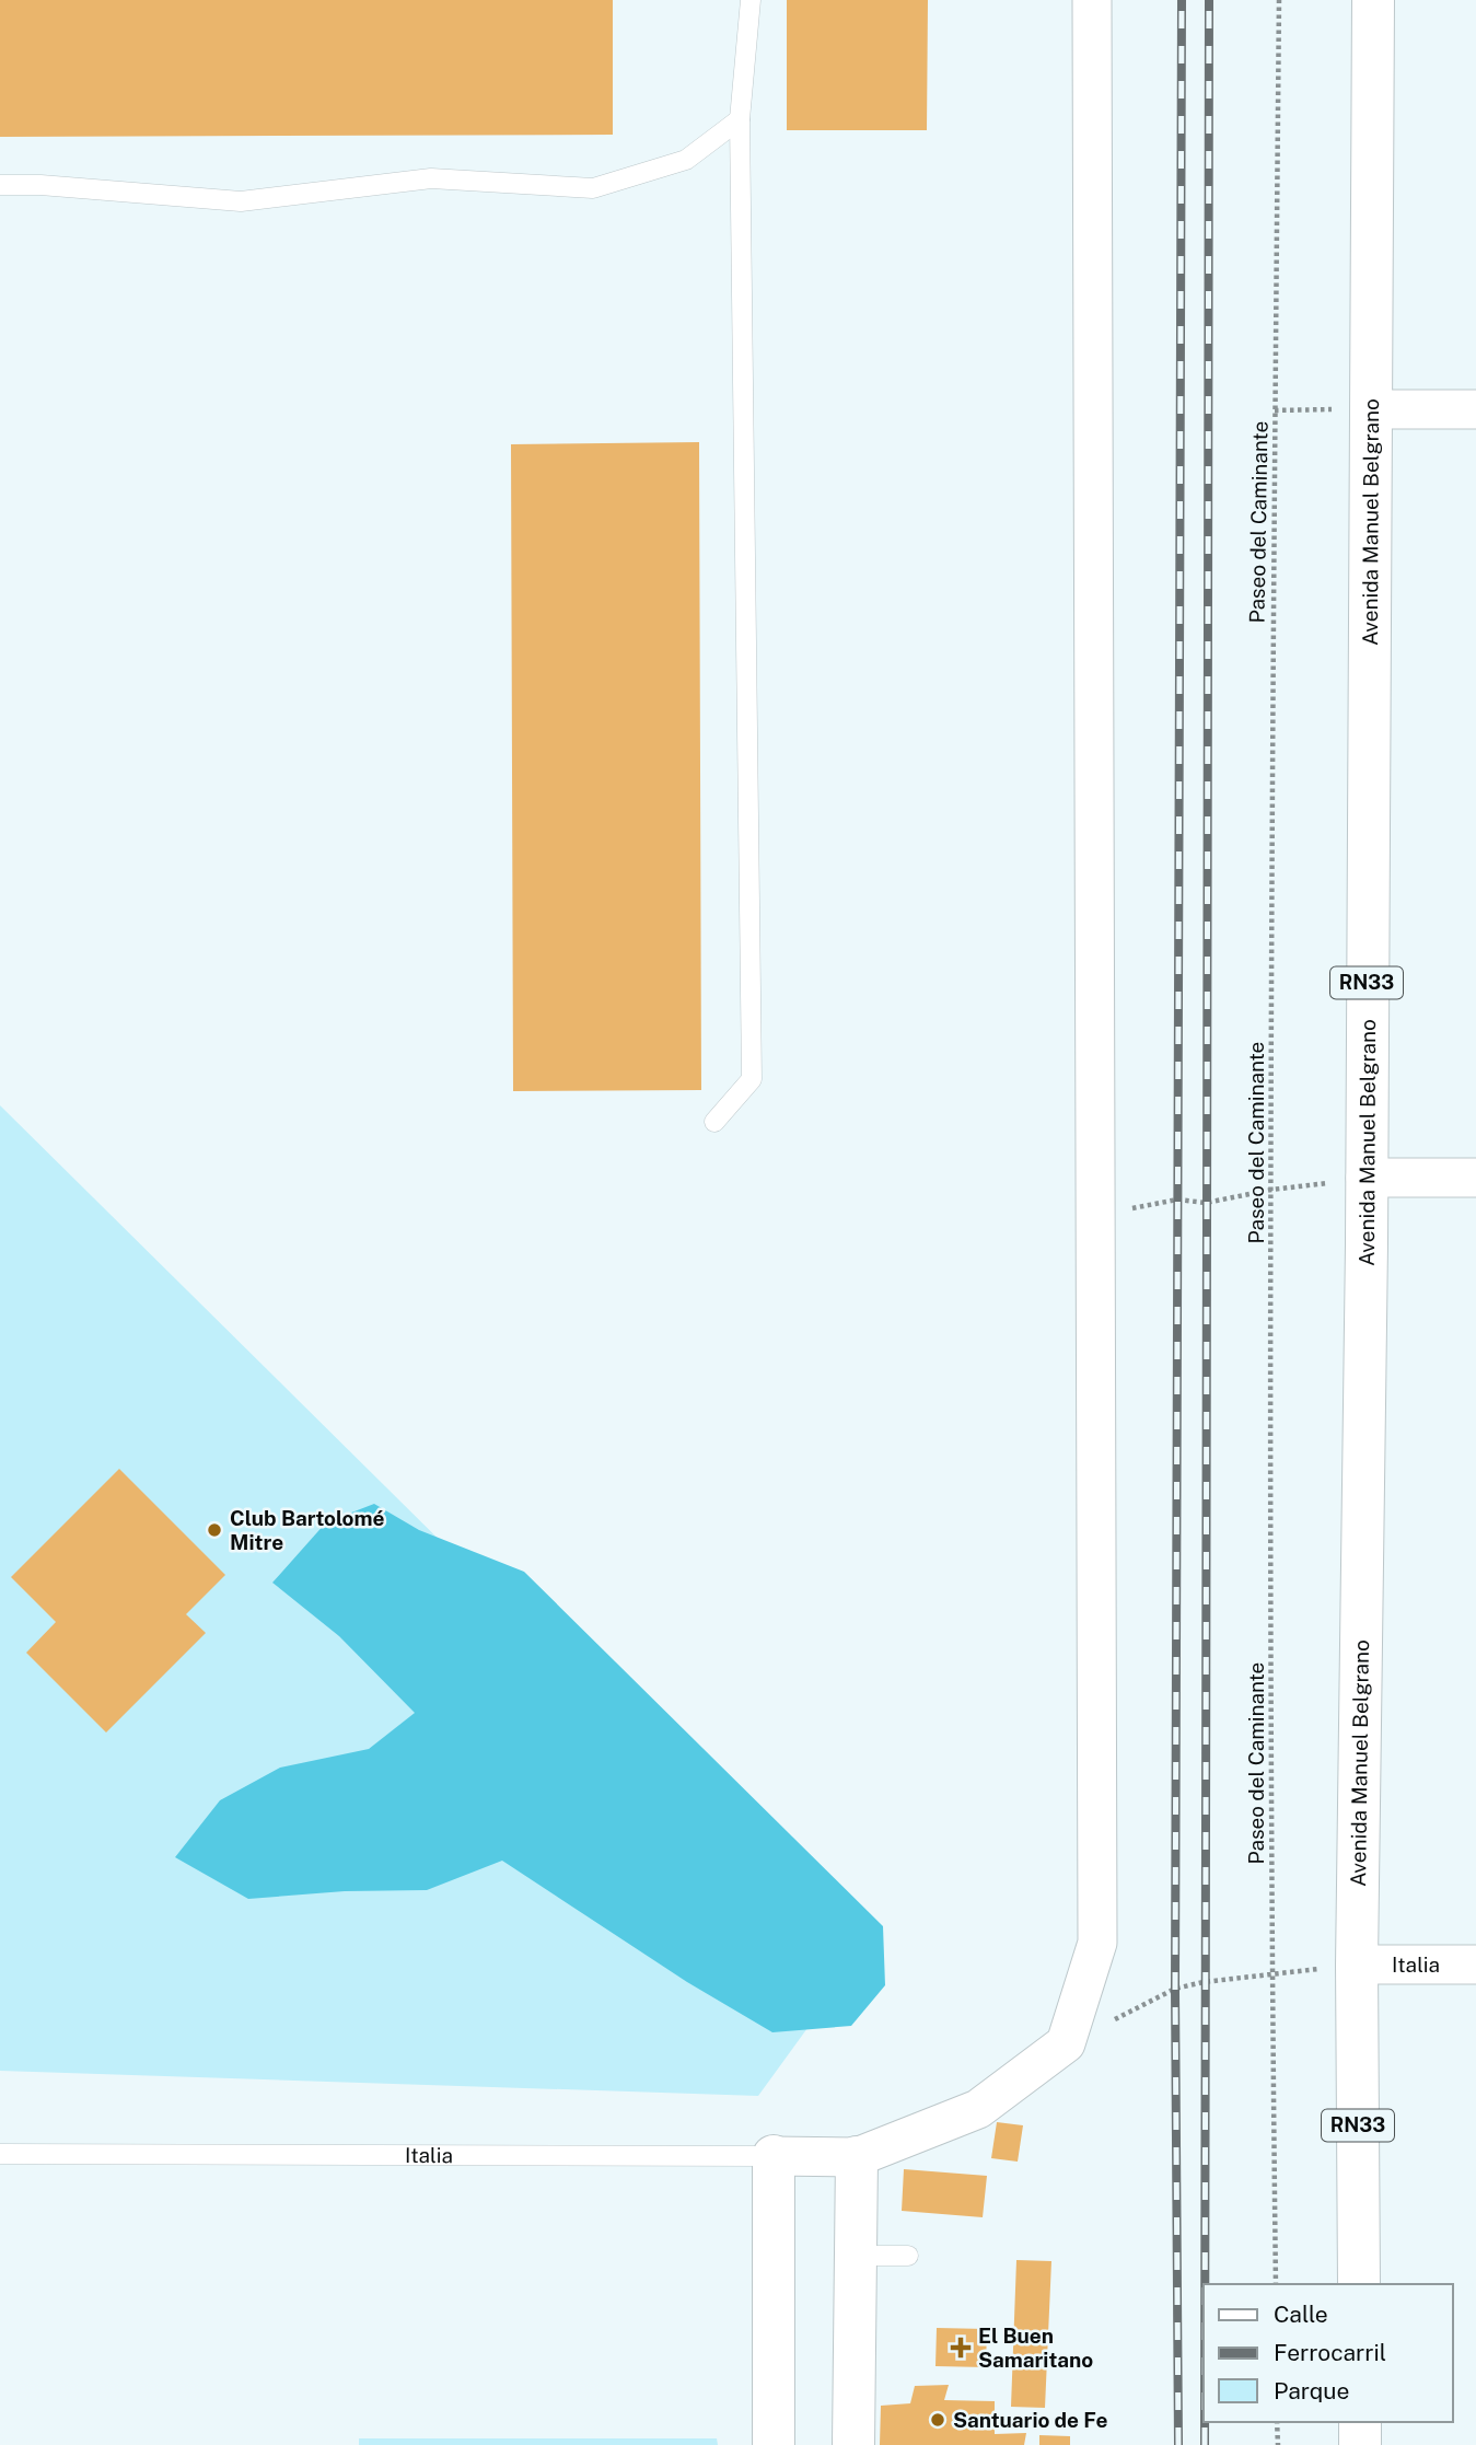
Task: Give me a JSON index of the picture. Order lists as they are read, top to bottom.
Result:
{
  "streets": {
    "main road": ["Avenida Manuel Belgrano", "RN33"],
    "street": ["Italia"],
    "path": ["Paseo del Caminante"]
  },
  "crossings": [
    ["Avenida Manuel Belgrano", "Italia"]
  ],
  "places": {
    "other": ["Club Bartolomé Mitre", "Santuario de Fe"],
    "health": ["El Buen Samaritano"]
  },
  "legend": ["Calle", "Ferrocarril", "Parque"]
}
